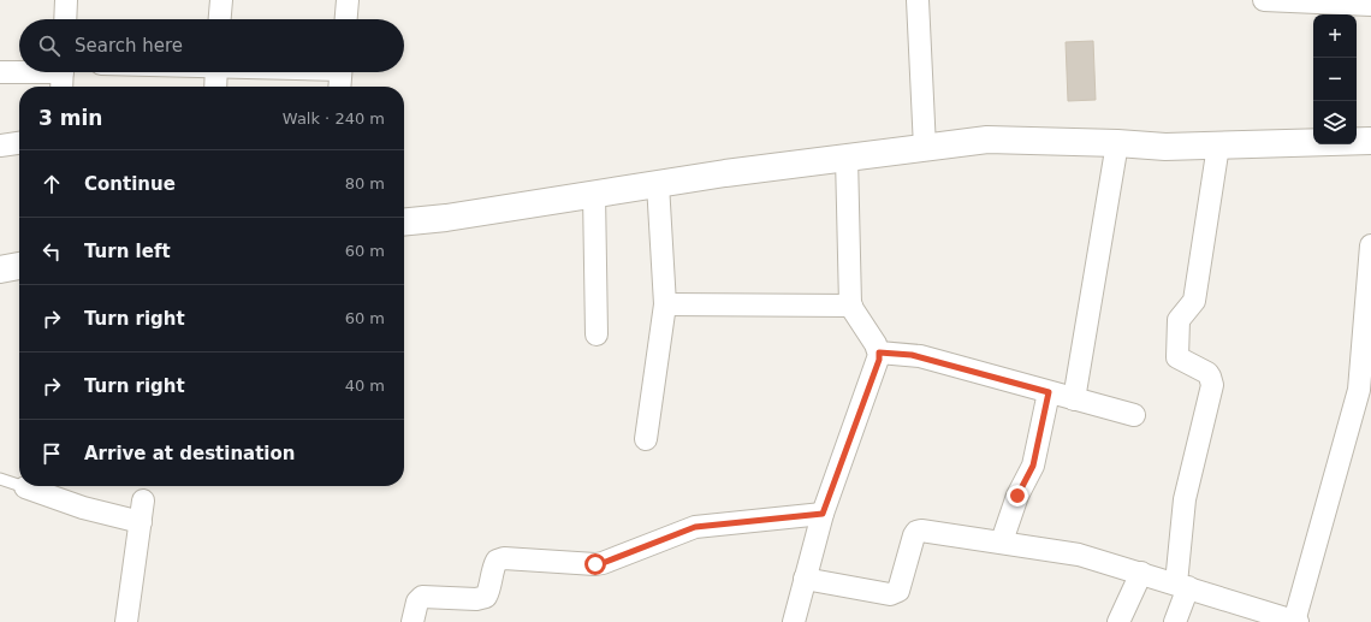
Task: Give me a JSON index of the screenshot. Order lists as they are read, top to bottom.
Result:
{
  "page": {
    "map_buttons": ["+", "−"],
    "search": "Search here",
    "heading": ["3 min", "Walk · 240 m"],
    "list": [
      ["Continue", "80 m"],
      ["Turn left", "60 m"],
      ["Turn right", "60 m"],
      ["Turn right", "40 m"],
      "Arrive at destination"
    ]
  }
}
